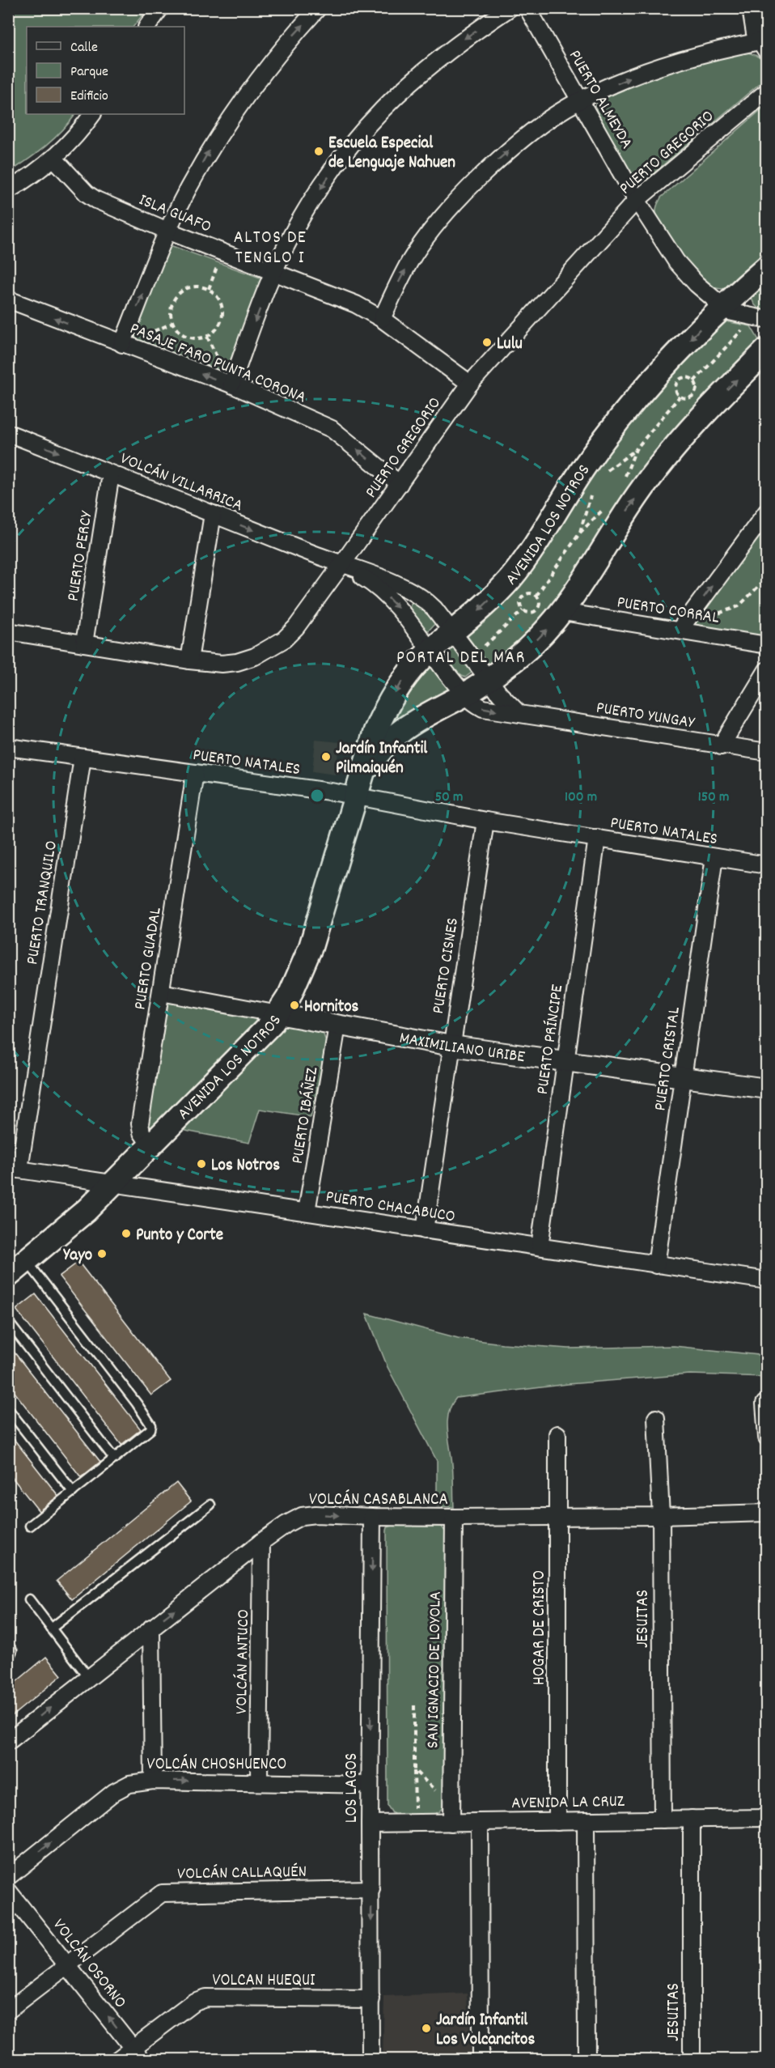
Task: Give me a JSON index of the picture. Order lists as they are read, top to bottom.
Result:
{
  "streets": {
    "main road": ["AVENIDA LOS NOTROS"],
    "street": [
      "PUERTO ALMEYDA",
      "PUERTO GREGORIO",
      "ISLA GUAFO",
      "PASAJE FARO PUNTA CORONA",
      "VOLCÁN VILLARRICA",
      "PUERTO PERCY",
      "PUERTO CORRAL",
      "PUERTO YUNGAY",
      "PUERTO NATALES",
      "PUERTO TRANQUILO",
      "PUERTO GUADAL",
      "PUERTO CISNES",
      "PUERTO PRÍNCIPE",
      "MAXIMILIANO URIBE",
      "PUERTO CRISTAL",
      "PUERTO IBÁÑEZ",
      "PUERTO CHACABUCO",
      "VOLCÁN CASABLANCA",
      "JESUITAS",
      "HOGAR DE CRISTO",
      "VOLCÁN ANTUCO",
      "SAN IGNACIO DE LOYOLA",
      "VOLCÁN CHOSHUENCO",
      "LOS LAGOS",
      "AVENIDA LA CRUZ",
      "VOLCÁN CALLAQUÉN",
      "VOLCÁN OSORNO",
      "VOLCAN HUEQUI"
    ]
  },
  "crossings": [
    ["PUERTO ALMEYDA", "PUERTO GREGORIO"],
    ["PUERTO ALMEYDA", "AVENIDA LOS NOTROS"],
    ["PUERTO GREGORIO", "ISLA GUAFO"],
    ["PUERTO GREGORIO", "PASAJE FARO PUNTA CORONA"],
    ["PUERTO GREGORIO", "VOLCÁN VILLARRICA"],
    ["PUERTO GREGORIO", "PUERTO PERCY"],
    ["VOLCÁN VILLARRICA", "AVENIDA LOS NOTROS"],
    ["VOLCÁN VILLARRICA", "PUERTO PERCY"],
    ["VOLCÁN VILLARRICA", "PUERTO YUNGAY"],
    ["AVENIDA LOS NOTROS", "PUERTO CORRAL"],
    ["AVENIDA LOS NOTROS", "PUERTO YUNGAY"],
    ["AVENIDA LOS NOTROS", "PUERTO NATALES"],
    ["AVENIDA LOS NOTROS", "PUERTO GUADAL"],
    ["AVENIDA LOS NOTROS", "MAXIMILIANO URIBE"],
    ["AVENIDA LOS NOTROS", "PUERTO CHACABUCO"],
    ["PUERTO NATALES", "PUERTO TRANQUILO"],
    ["PUERTO NATALES", "PUERTO GUADAL"],
    ["PUERTO NATALES", "PUERTO CISNES"],
    ["PUERTO NATALES", "PUERTO PRÍNCIPE"],
    ["PUERTO NATALES", "PUERTO CRISTAL"],
    ["PUERTO TRANQUILO", "PUERTO CHACABUCO"],
    ["PUERTO GUADAL", "MAXIMILIANO URIBE"],
    ["PUERTO CISNES", "MAXIMILIANO URIBE"],
    ["PUERTO CISNES", "PUERTO CHACABUCO"],
    ["PUERTO PRÍNCIPE", "MAXIMILIANO URIBE"],
    ["PUERTO PRÍNCIPE", "PUERTO CHACABUCO"],
    ["MAXIMILIANO URIBE", "PUERTO CRISTAL"],
    ["MAXIMILIANO URIBE", "PUERTO IBÁÑEZ"],
    ["PUERTO CRISTAL", "PUERTO CHACABUCO"],
    ["PUERTO IBÁÑEZ", "PUERTO CHACABUCO"],
    ["VOLCÁN CASABLANCA", "JESUITAS"],
    ["VOLCÁN CASABLANCA", "HOGAR DE CRISTO"],
    ["VOLCÁN CASABLANCA", "VOLCÁN ANTUCO"],
    ["VOLCÁN CASABLANCA", "SAN IGNACIO DE LOYOLA"],
    ["VOLCÁN CASABLANCA", "LOS LAGOS"],
    ["JESUITAS", "AVENIDA LA CRUZ"],
    ["HOGAR DE CRISTO", "AVENIDA LA CRUZ"],
    ["VOLCÁN ANTUCO", "VOLCÁN CHOSHUENCO"],
    ["SAN IGNACIO DE LOYOLA", "AVENIDA LA CRUZ"],
    ["VOLCÁN CHOSHUENCO", "LOS LAGOS"],
    ["LOS LAGOS", "AVENIDA LA CRUZ"],
    ["LOS LAGOS", "VOLCÁN CALLAQUÉN"],
    ["LOS LAGOS", "VOLCAN HUEQUI"],
    ["VOLCÁN CALLAQUÉN", "VOLCÁN OSORNO"],
    ["VOLCÁN OSORNO", "VOLCAN HUEQUI"]
  ],
  "one_way": [
    "PASAJE FARO PUNTA CORONA",
    "VOLCÁN CASABLANCA",
    "VOLCÁN CHOSHUENCO",
    "LOS LAGOS",
    "VOLCÁN OSORNO"
  ],
  "districts": ["ALTOS DE TENGLO I", "PORTAL DEL MAR"],
  "places": [
    "Escuela Especial de Lenguaje Nahuen",
    "Lulu",
    "Jardín Infantil Pilmaiquén",
    "Hornitos",
    "Los Notros",
    "Punto y Corte",
    "Yayo",
    "Jardín Infantil Los Volcancitos"
  ],
  "legend": ["Calle", "Parque", "Edificio"],
  "rings": ["50 m", "100 m", "150 m"]
}
